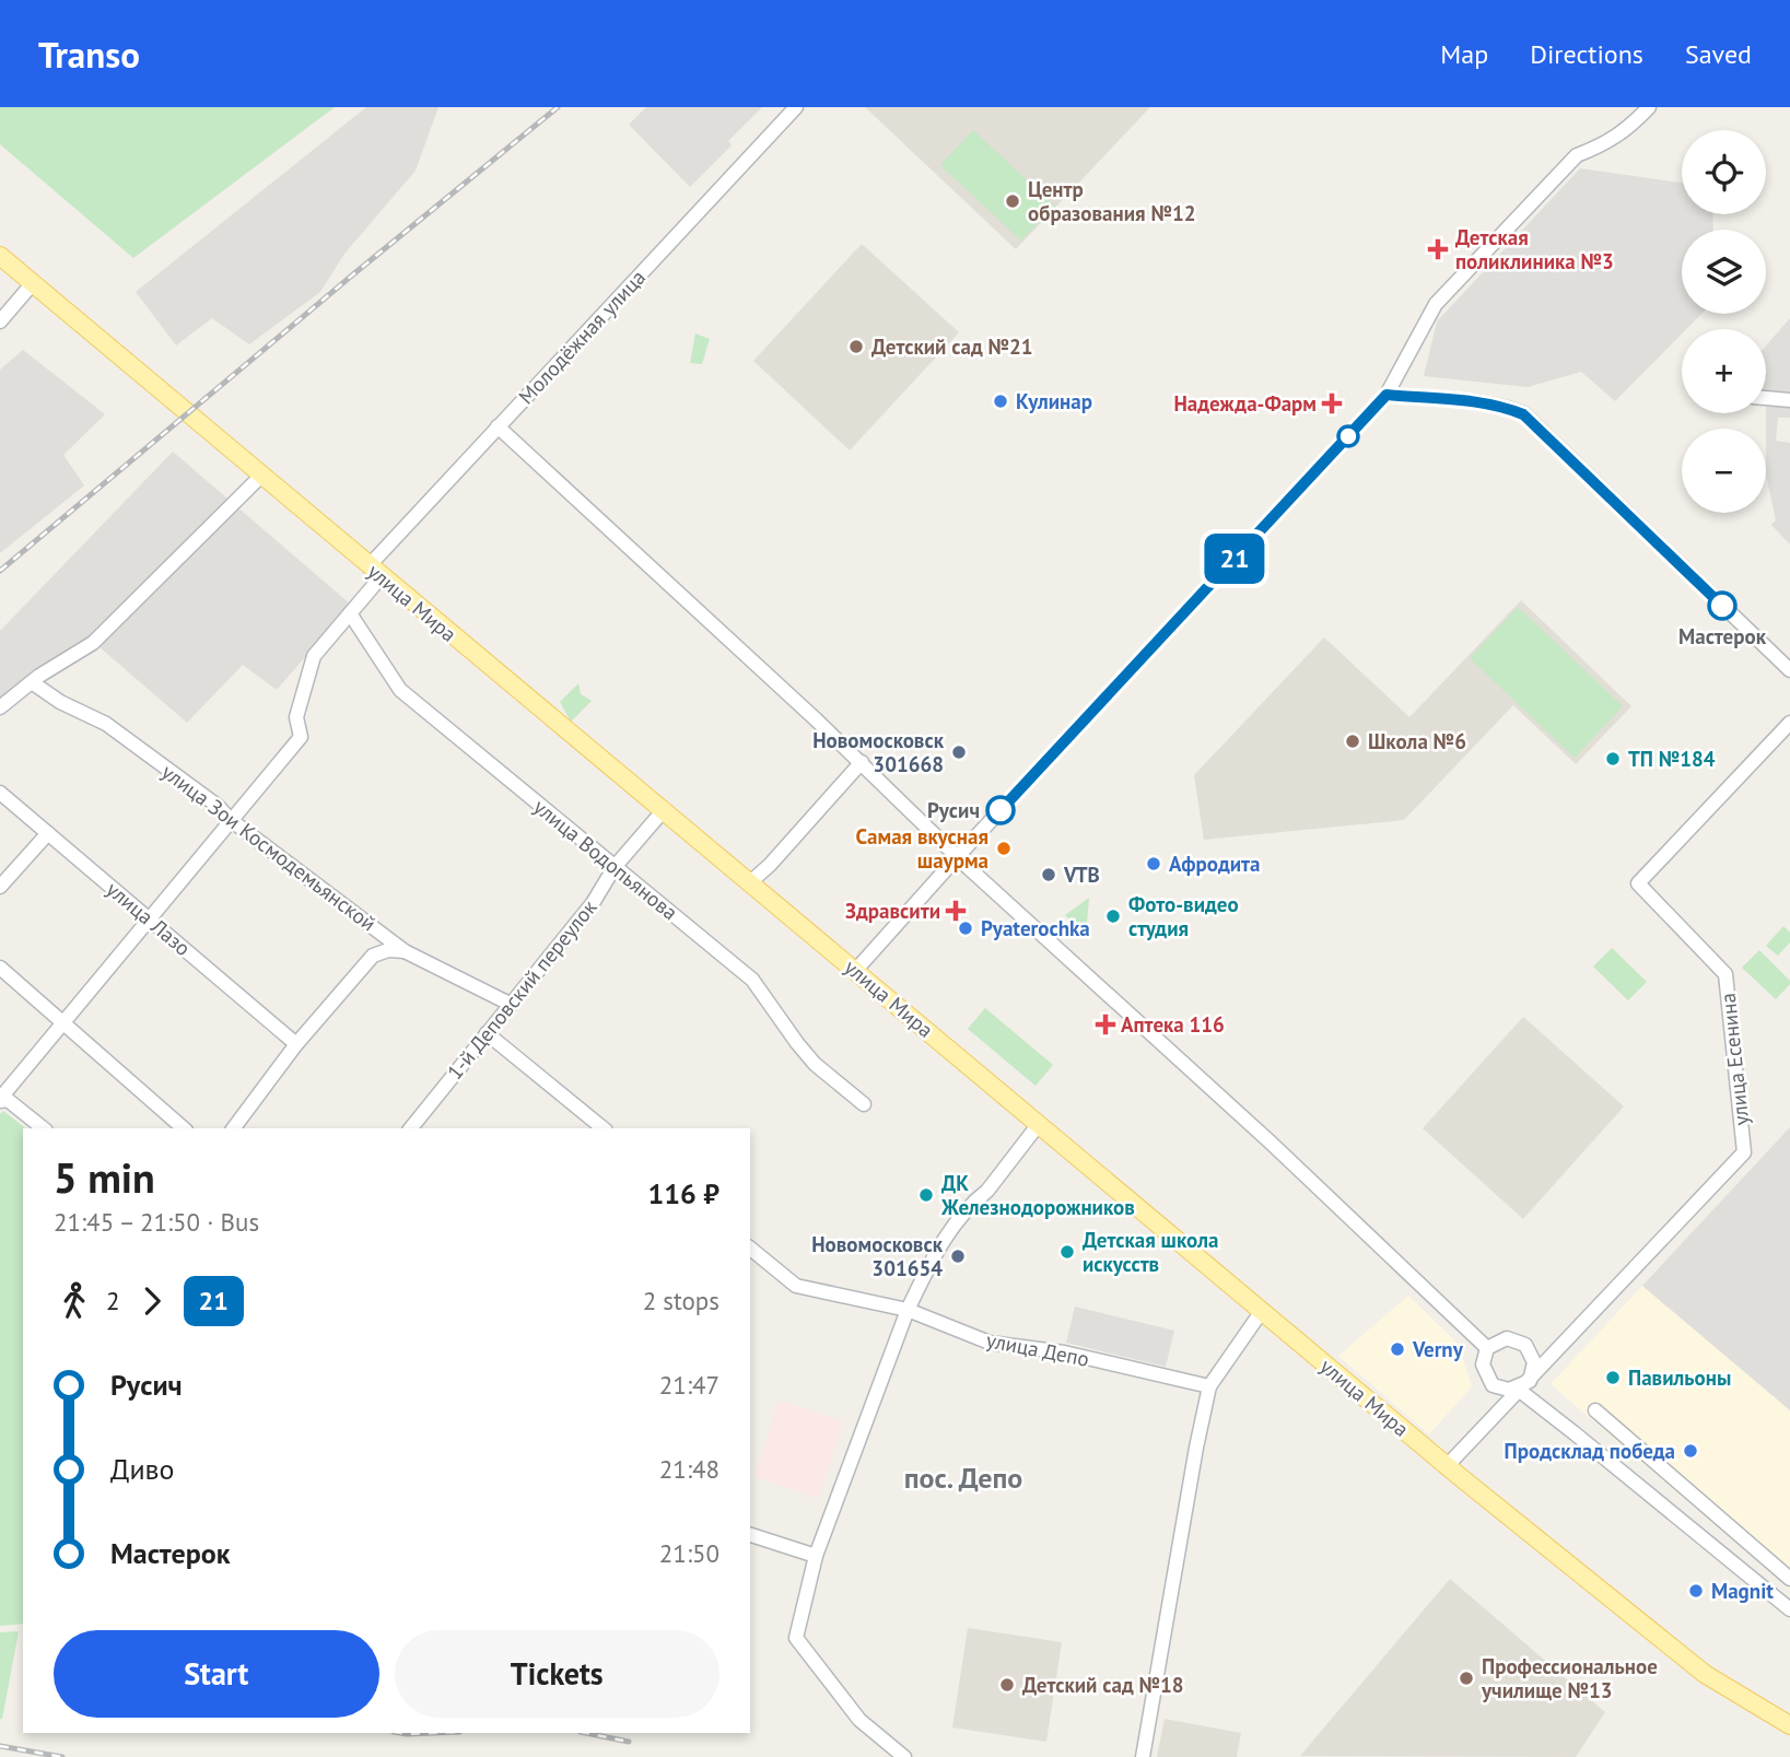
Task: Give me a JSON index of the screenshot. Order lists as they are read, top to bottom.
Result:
{
  "streets": {
    "main road": ["улица Мира"],
    "street": [
      "Молодёжная улица",
      "улица Зои Космодемьянской",
      "улица Водопьянова",
      "улица Лазо",
      "1-й Деповский переулок",
      "улица Есенина",
      "улица Депо"
    ]
  },
  "crossings": [
    ["Молодёжная улица", "улица Мира"],
    ["Молодёжная улица", "улица Зои Космодемьянской"],
    ["Молодёжная улица", "улица Водопьянова"],
    ["улица Мира", "1-й Деповский переулок"],
    ["улица Мира", "улица Есенина"],
    ["улица Зои Космодемьянской", "1-й Деповский переулок"],
    ["улица Водопьянова", "1-й Деповский переулок"]
  ],
  "districts": ["пос. Депо"],
  "places": {
    "other": [
      "Центр образования №12",
      "Детский сад №21",
      "Кулинар",
      "Мастерок",
      "Школа №6",
      "Новомосковск 301668",
      "ТП №184",
      "Русич",
      "Самая вкусная шаурма",
      "Афродита",
      "VTB",
      "Фото-видео студия",
      "Pyaterochka",
      "ДК Железнодорожников",
      "Детская школа искусств",
      "Новомосковск 301654",
      "Verny",
      "Павильоны",
      "Продсклад победа",
      "Magnit",
      "Профессиональное училище №13",
      "Детский сад №18"
    ],
    "health": [
      "Детская поликлиника №3",
      "Надежда-Фарм",
      "Здравсити",
      "Аптека 116"
    ]
  },
  "lines": ["bus line 21"],
  "page": {
    "header": "Transo",
    "nav": ["Map", "Directions", "Saved"],
    "on_map": "21",
    "map_buttons": ["+", "−"],
    "heading": ["5 min", "21:45 – 21:50 · Bus", "116 ₽"],
    "legs": ["2", "21", "2 stops"],
    "list": [
      {
        "name": "Русич",
        "value": "21:47"
      },
      {
        "name": "Диво",
        "value": "21:48"
      },
      {
        "name": "Мастерок",
        "value": "21:50"
      }
    ],
    "buttons": ["Start", "Tickets"]
  }
}
